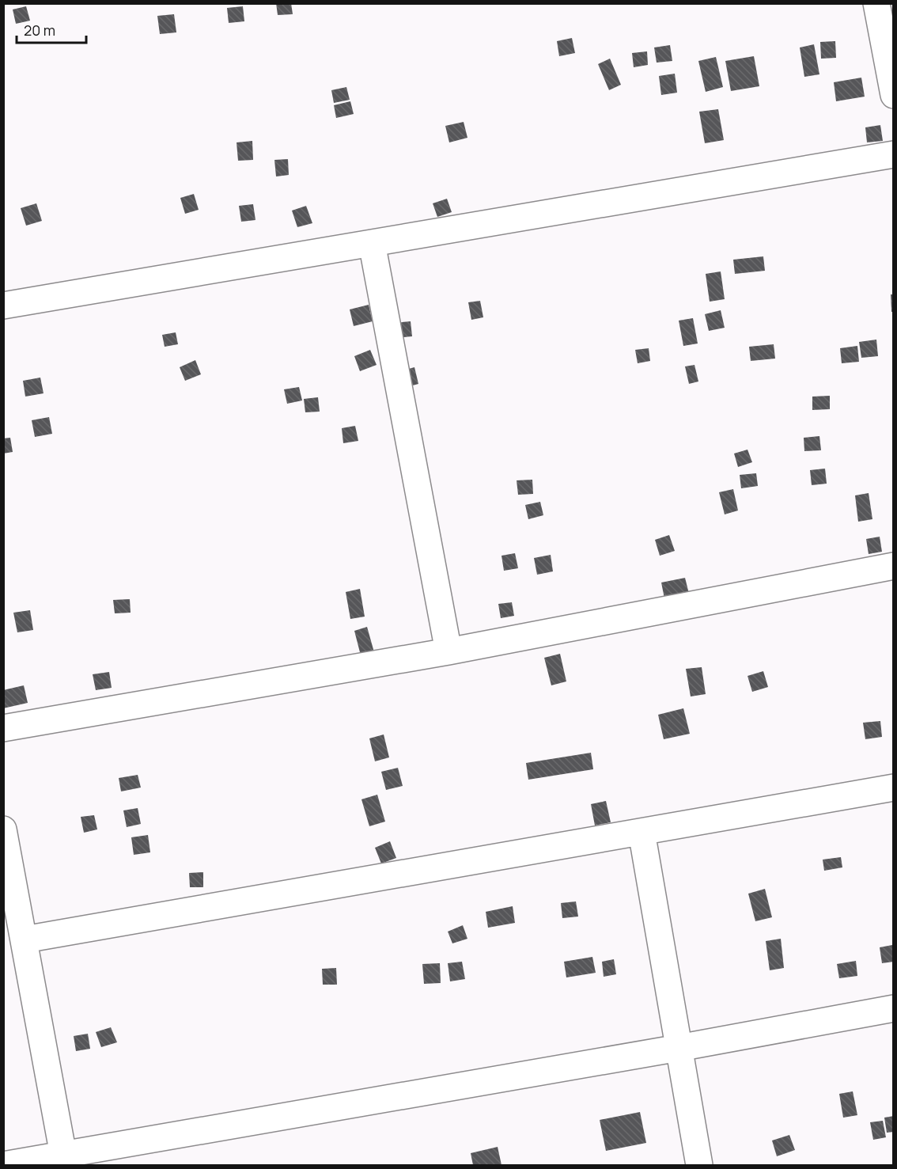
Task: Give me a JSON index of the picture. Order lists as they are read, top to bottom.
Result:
{
  "scale_bar": "20 m"
}
